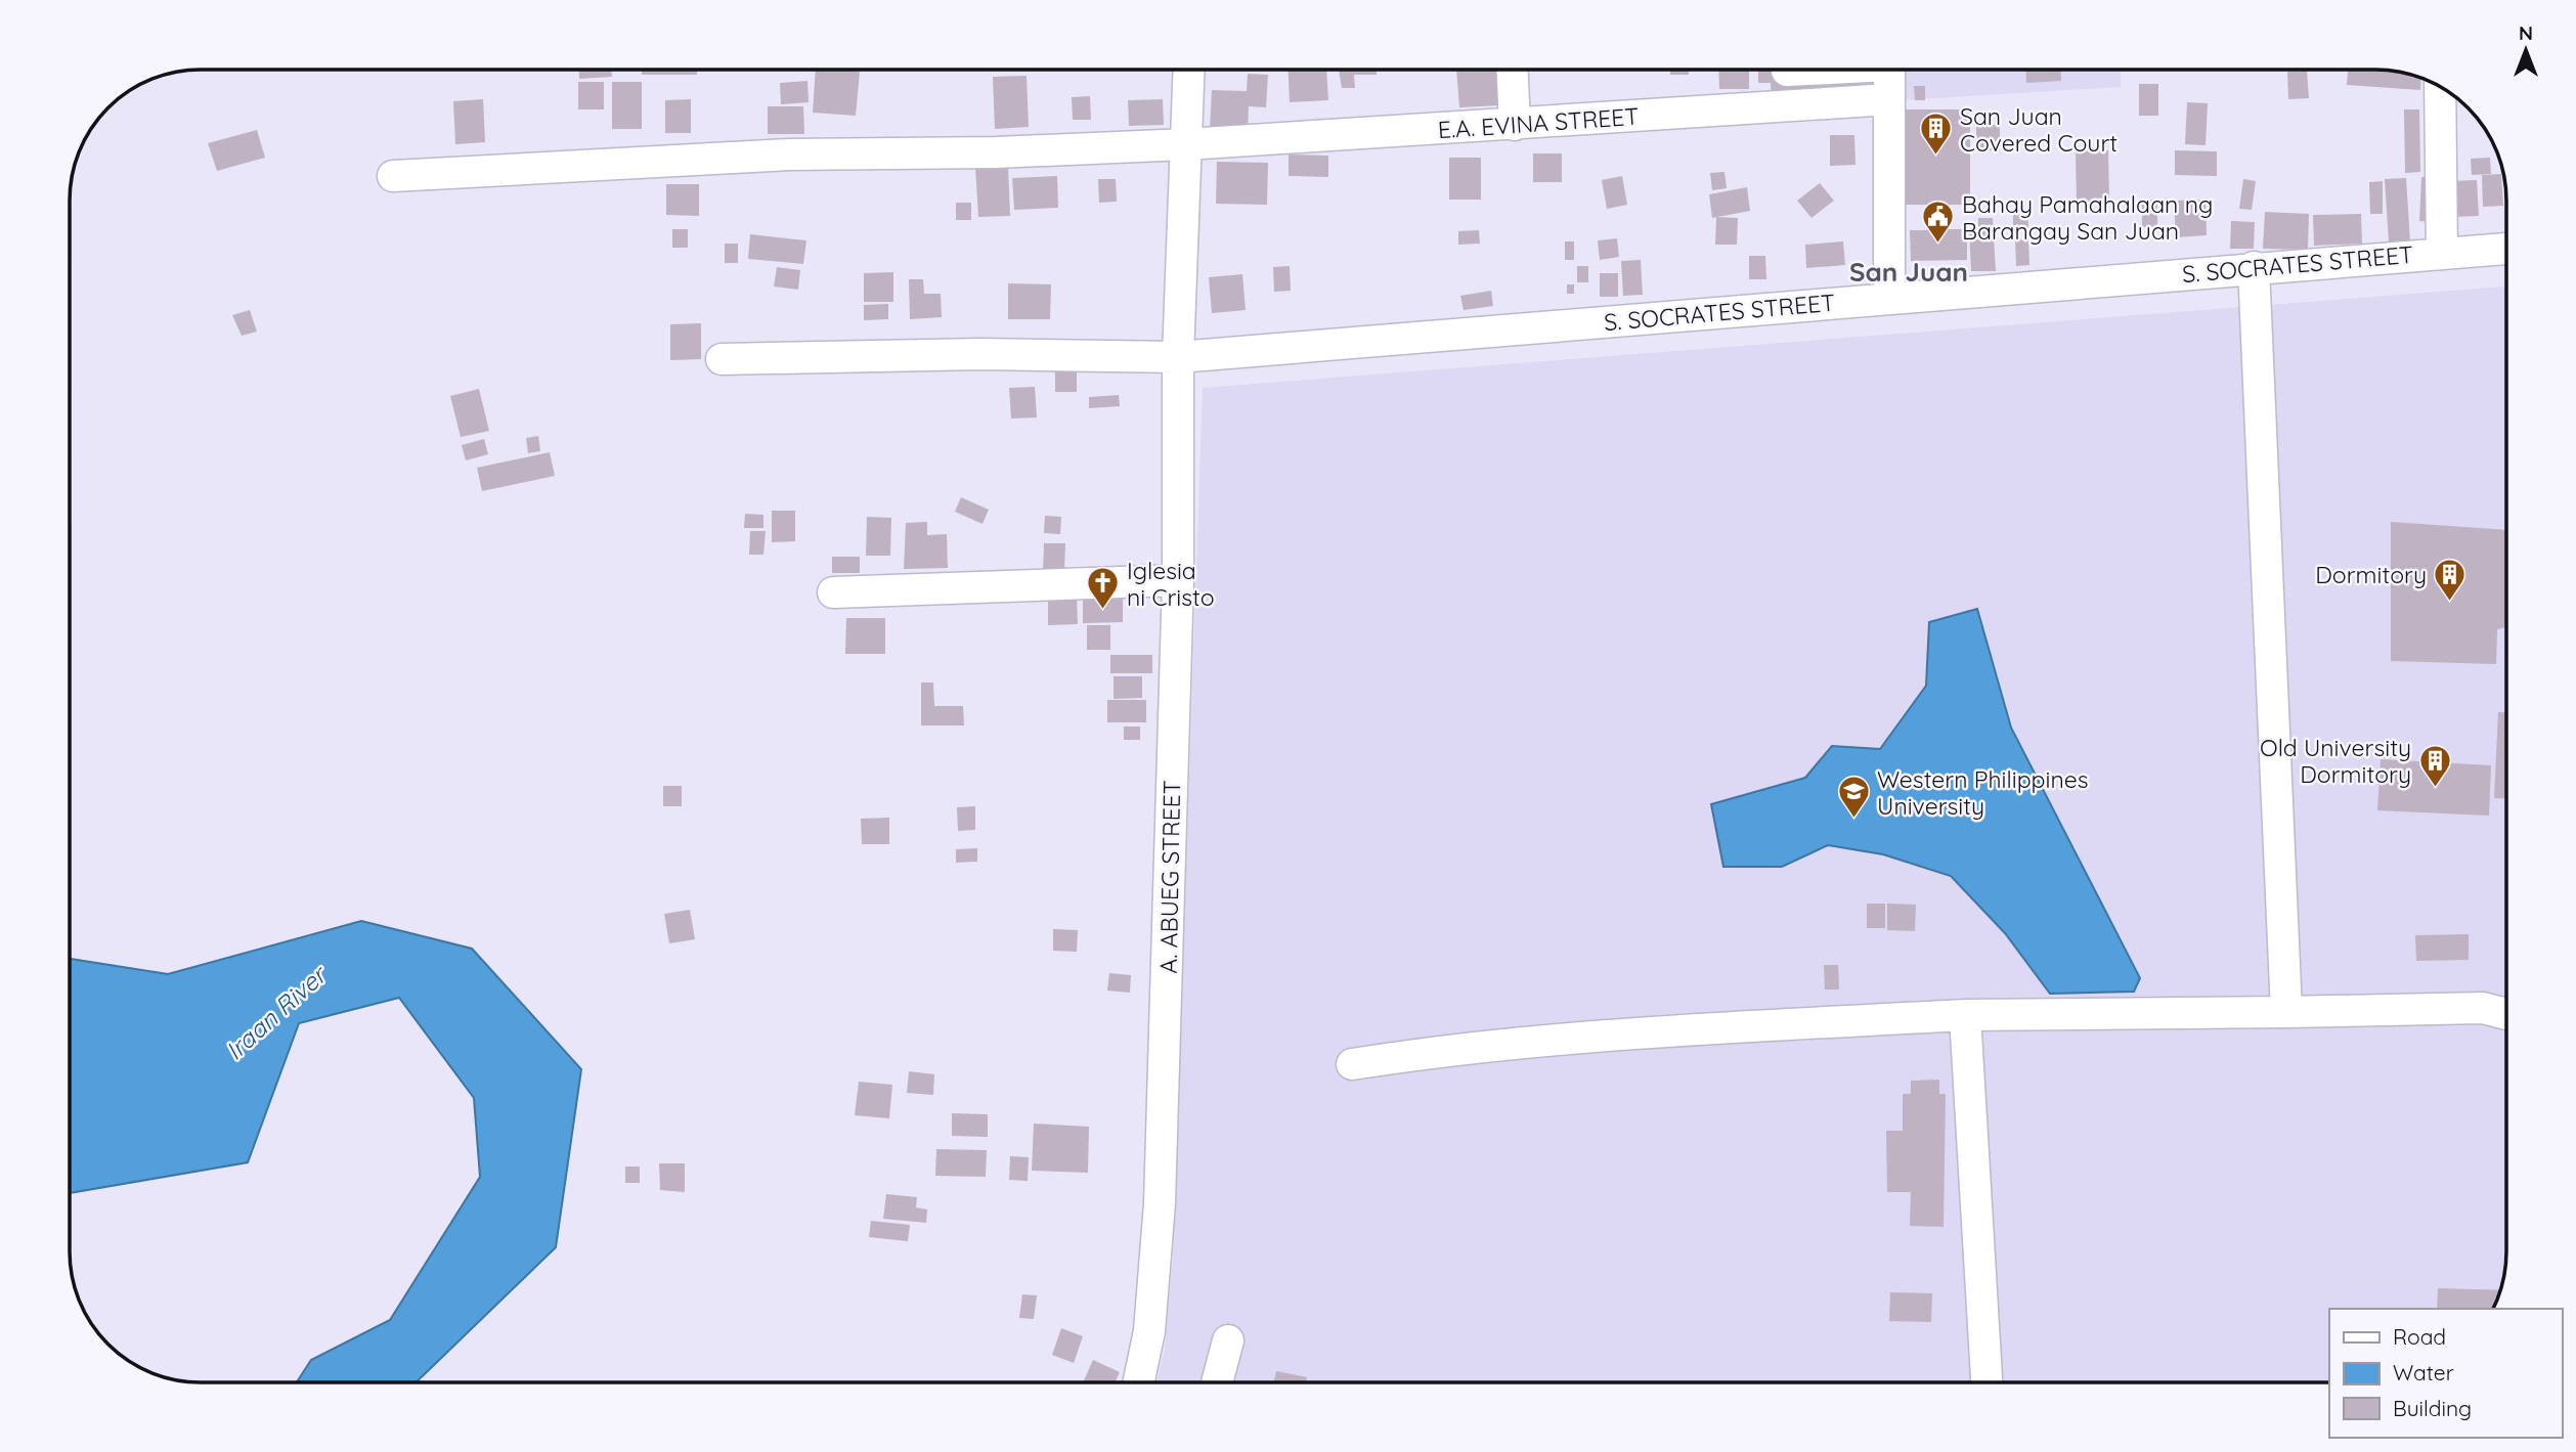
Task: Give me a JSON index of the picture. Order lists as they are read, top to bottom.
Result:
{
  "streets": {
    "street": ["E.A. EVINA STREET", "S. SOCRATES STREET", "A. ABUEG STREET"]
  },
  "crossings": [
    ["E.A. EVINA STREET", "A. ABUEG STREET"],
    ["S. SOCRATES STREET", "A. ABUEG STREET"]
  ],
  "districts": ["San Juan"],
  "water": ["Iraan River"],
  "places": {
    "building": ["San Juan Covered Court", "Dormitory", "Old University Dormitory"],
    "public building": ["Bahay Pamahalaan ng Barangay San Juan"],
    "church": ["Iglesia ni Cristo"],
    "school or university": ["Western Philippines University"]
  },
  "legend": ["Road", "Water", "Building"],
  "north": "top"
}
